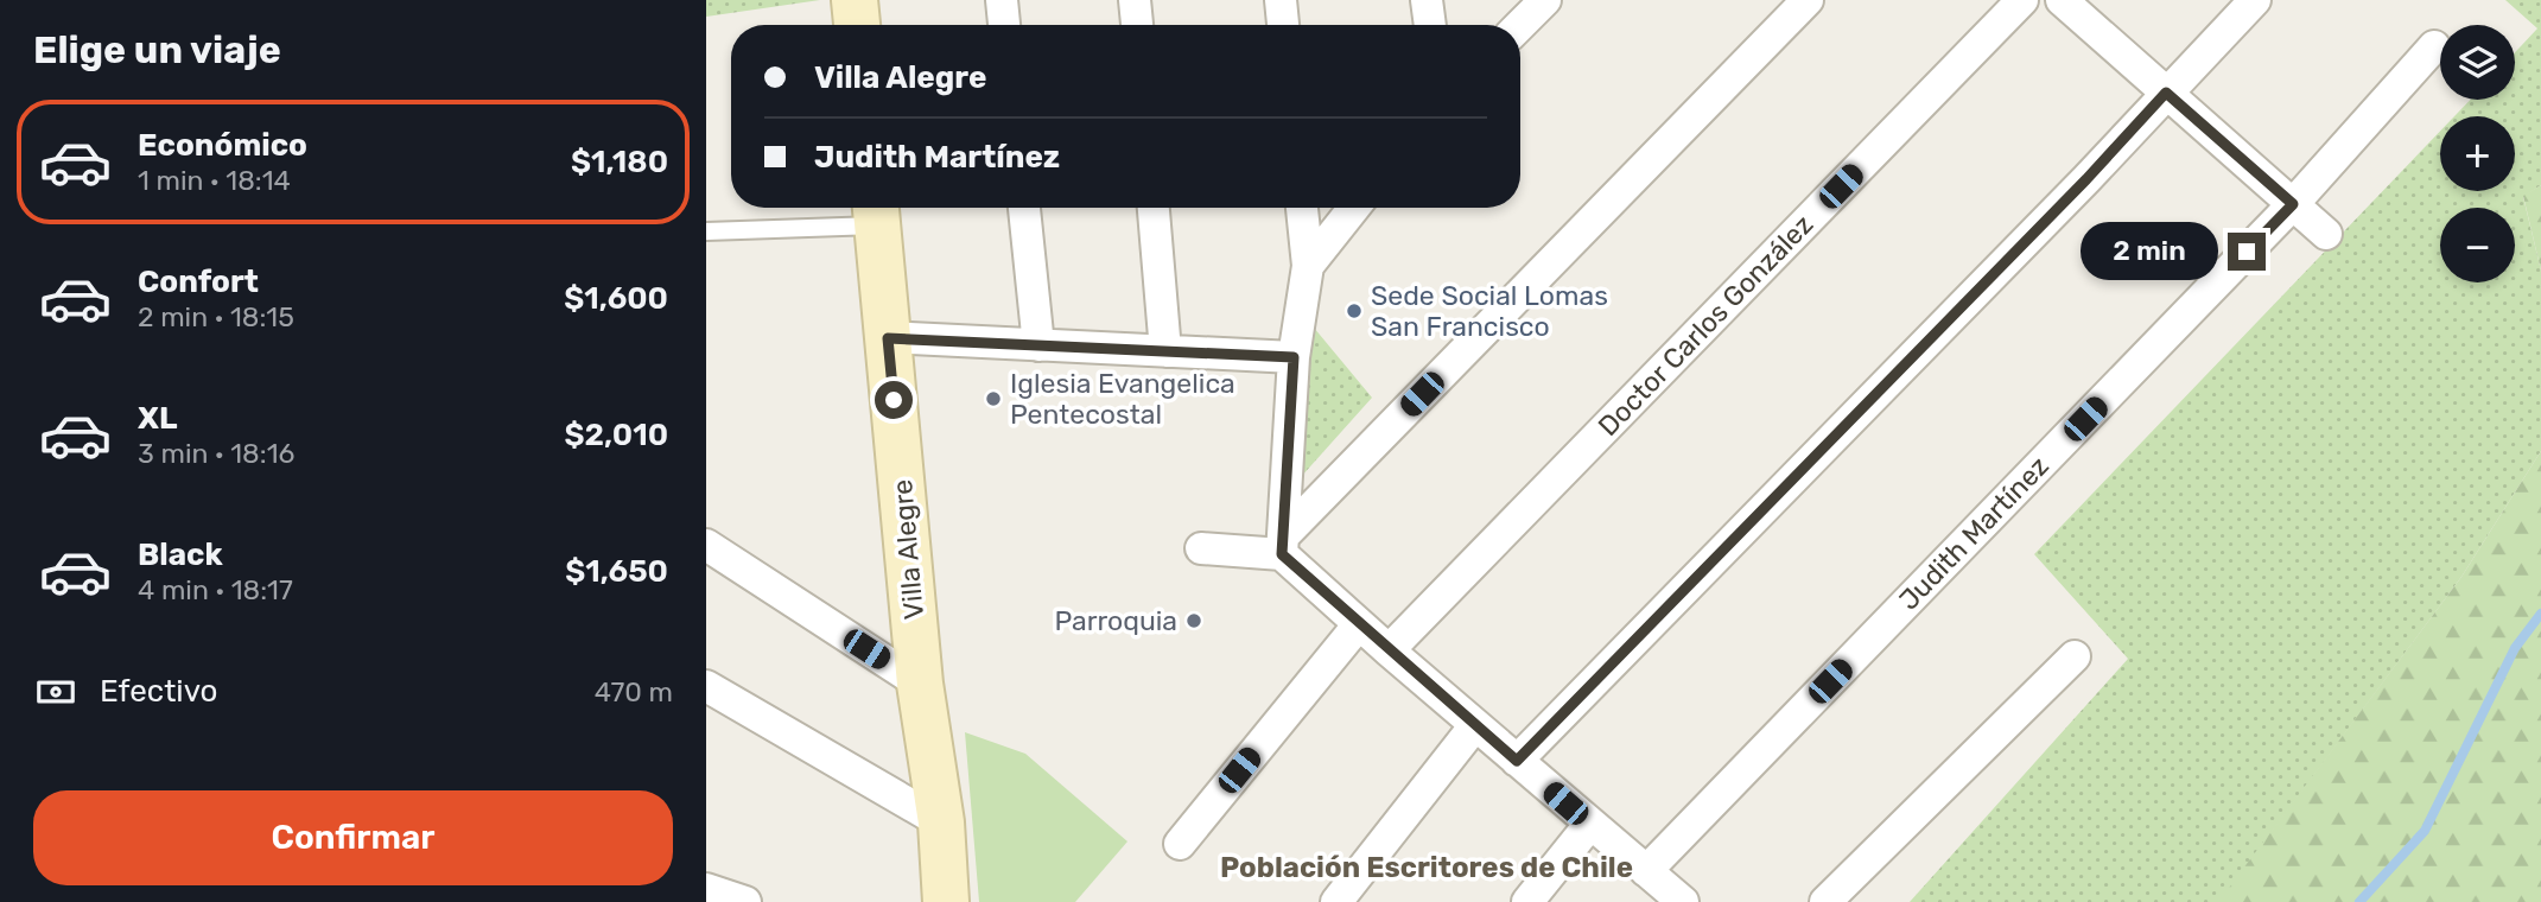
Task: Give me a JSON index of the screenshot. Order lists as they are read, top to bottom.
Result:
{
  "streets": {
    "main road": ["Villa Alegre"],
    "street": ["Doctor Carlos González", "Judith Martínez"]
  },
  "districts": ["Población Escritores de Chile"],
  "places": ["Sede Social Lomas San Francisco", "Iglesia Evangelica Pentecostal", "Parroquia"],
  "page": {
    "heading": "Elige un viaje",
    "map_buttons": ["+", "−"],
    "banner": ["Villa Alegre", "Judith Martínez"],
    "list": [
      {
        "name": "Económico",
        "note": "1 min · 18:14",
        "value": "$1,180"
      },
      {
        "name": "Confort",
        "note": "2 min · 18:15",
        "value": "$1,600"
      },
      {
        "name": "XL",
        "note": "3 min · 18:16",
        "value": "$2,010"
      },
      {
        "name": "Black",
        "note": "4 min · 18:17",
        "value": "$1,650"
      }
    ],
    "bubble": "2 min",
    "pay": ["Efectivo", "470 m"],
    "buttons": "Confirmar"
  }
}
